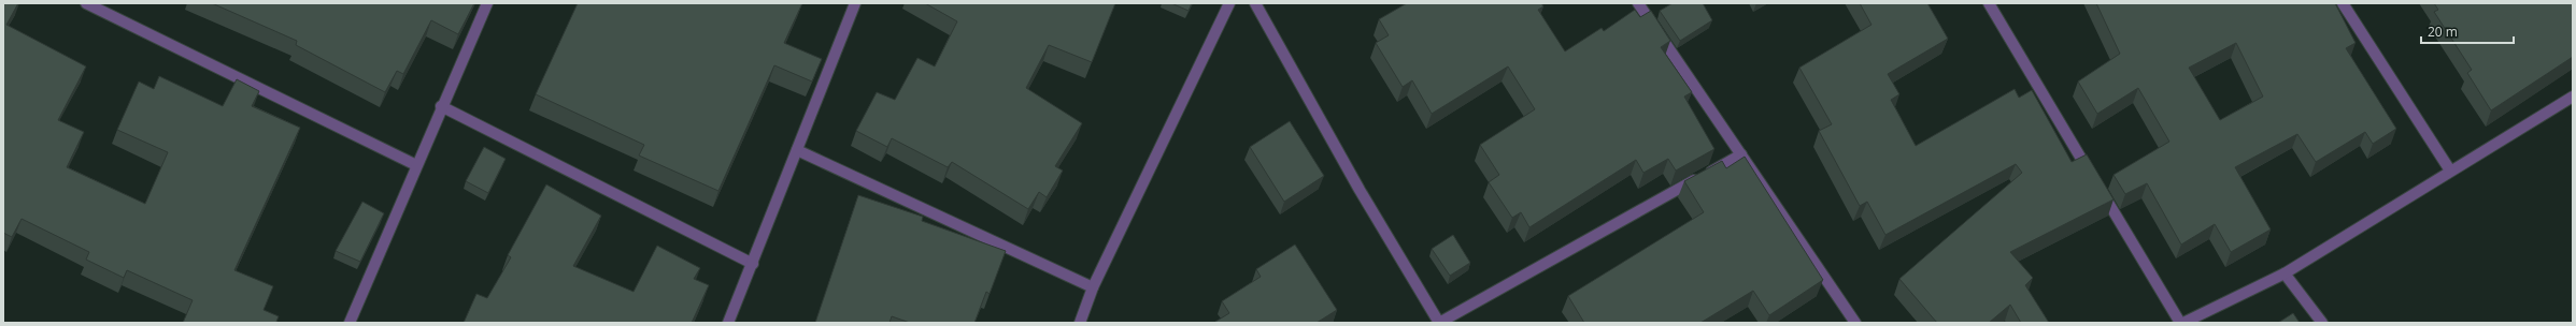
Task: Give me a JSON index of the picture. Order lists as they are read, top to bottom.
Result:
{
  "scale_bar": "20 m"
}
